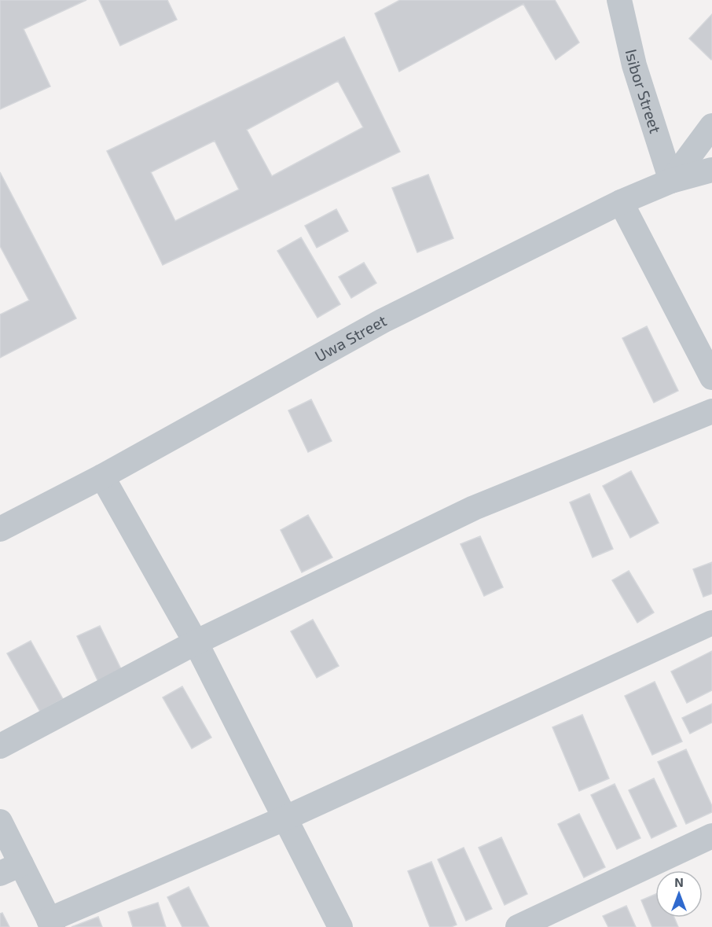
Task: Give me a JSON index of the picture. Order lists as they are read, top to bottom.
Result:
{
  "streets": {
    "street": ["Isibor Street", "Uwa Street"]
  },
  "crossings": [
    ["Isibor Street", "Uwa Street"]
  ],
  "north": "top"
}
